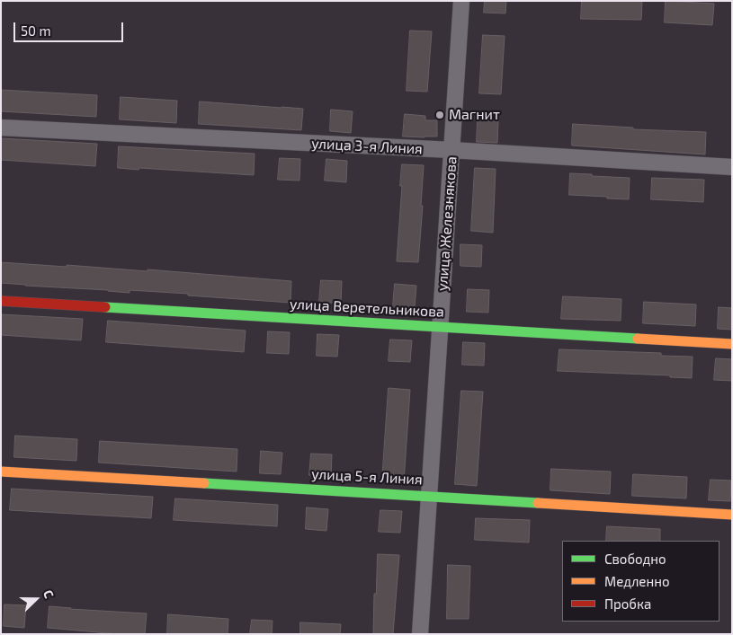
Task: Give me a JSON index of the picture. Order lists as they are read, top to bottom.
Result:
{
  "streets": {
    "street": [
      "улица 3-я Линия",
      "улица Железнякова",
      "улица Веретельникова",
      "улица 5-я Линия"
    ]
  },
  "crossings": [
    ["улица 3-я Линия", "улица Железнякова"],
    ["улица Железнякова", "улица Веретельникова"],
    ["улица Железнякова", "улица 5-я Линия"]
  ],
  "places": ["Магнит"],
  "legend": ["Свободно", "Медленно", "Пробка"],
  "scale_bar": "50 m",
  "north": "right"
}
